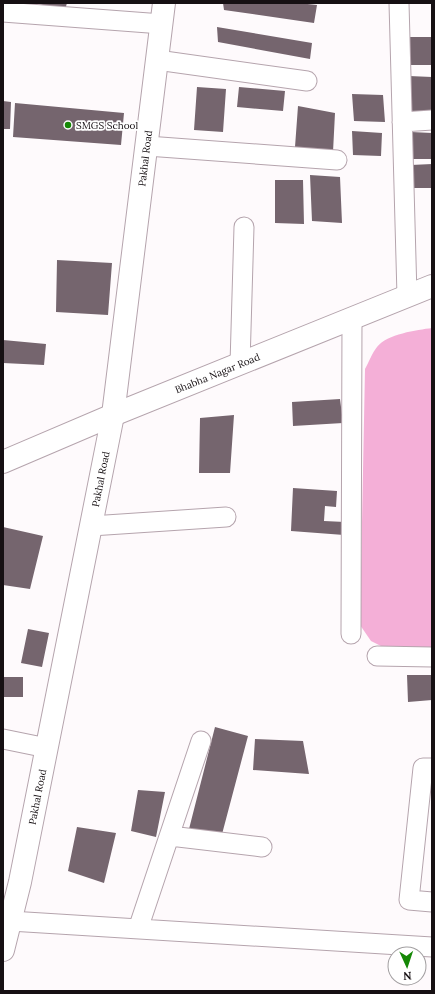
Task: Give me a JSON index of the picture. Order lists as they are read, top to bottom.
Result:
{
  "streets": {
    "street": ["Pakhal Road", "Bhabha Nagar Road"]
  },
  "crossings": [
    ["Pakhal Road", "Bhabha Nagar Road"]
  ],
  "places": ["SMGS School"],
  "north": "bottom"
}
